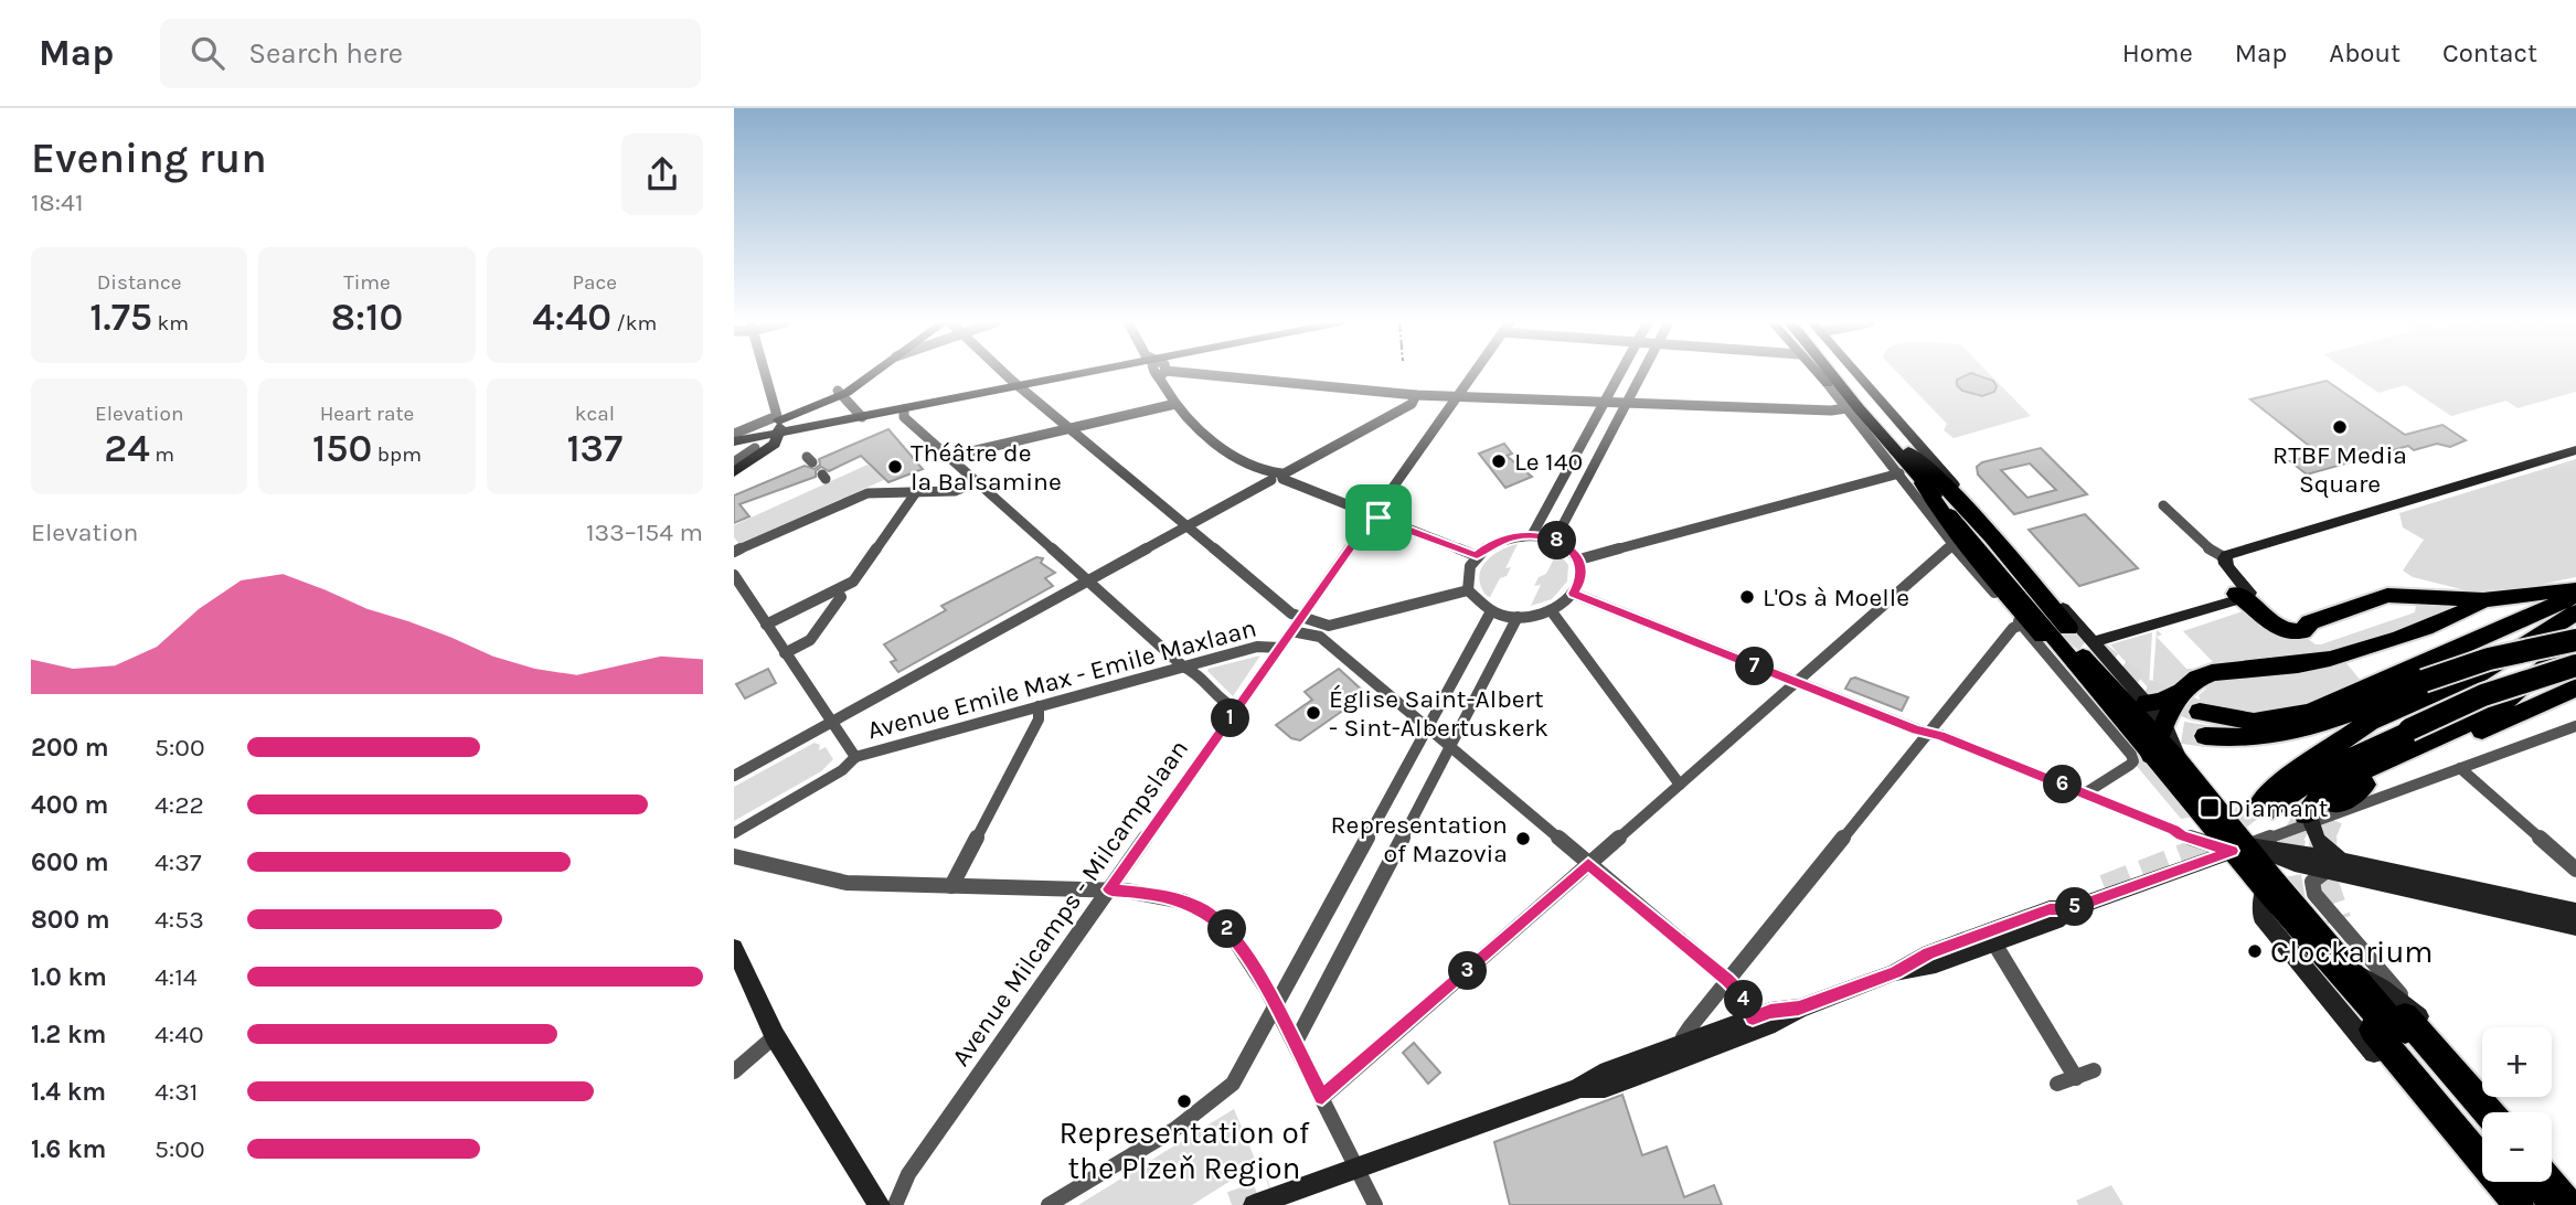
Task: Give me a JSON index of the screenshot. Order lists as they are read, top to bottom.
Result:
{
  "streets": {
    "street": ["Avenue Emile Max - Emile Maxlaan", "Avenue Milcamps - Milcampslaan"]
  },
  "crossings": [
    ["Avenue Emile Max - Emile Maxlaan", "Avenue Milcamps - Milcampslaan"]
  ],
  "places": {
    "other": [
      "RTBF Media Square",
      "Le 140",
      "Théâtre de la Balsamine",
      "L'Os à Moelle",
      "Église Saint-Albert - Sint-Albertuskerk",
      "Representation of Mazovia",
      "Clockarium",
      "Representation of the Plzeň Region"
    ],
    "transit": ["Diamant"]
  },
  "page": {
    "header": "Map",
    "search": "Search here",
    "nav": [
      "Home",
      "Map",
      "About",
      "Contact"
    ],
    "heading": ["Evening run", "18:41"],
    "stats": [
      ["Distance", "1.75 km"],
      ["Time", "8:10"],
      ["Pace", "4:40 /km"],
      ["Elevation", "24 m"],
      ["Heart rate", "150 bpm"],
      ["kcal", "137"]
    ],
    "chart": ["Elevation", "133–154 m"],
    "pins": [
      "8",
      "7",
      "1",
      "6",
      "5",
      "2",
      "3",
      "4"
    ],
    "list": [
      {
        "name": "200 m",
        "note": "5:00"
      },
      {
        "name": "400 m",
        "note": "4:22"
      },
      {
        "name": "600 m",
        "note": "4:37"
      },
      {
        "name": "800 m",
        "note": "4:53"
      },
      {
        "name": "1.0 km",
        "note": "4:14"
      },
      {
        "name": "1.2 km",
        "note": "4:40"
      },
      {
        "name": "1.4 km",
        "note": "4:31"
      },
      {
        "name": "1.6 km",
        "note": "5:00"
      }
    ],
    "map_buttons": ["+", "−"]
  }
}
